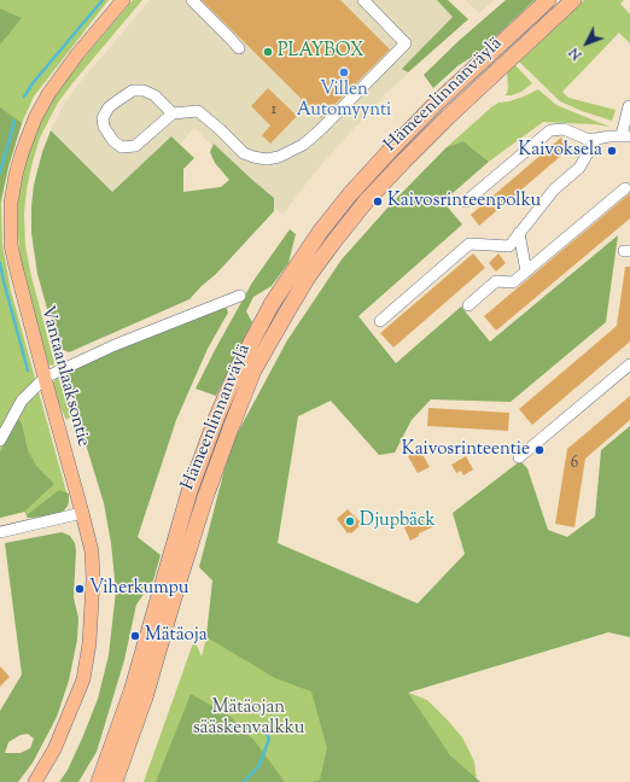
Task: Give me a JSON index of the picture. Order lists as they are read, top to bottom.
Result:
{
  "streets": {
    "highway": ["Hämeenlinnanväylä"],
    "main road": ["Vantaanlaaksontie"]
  },
  "parks": ["Mätäojan sääskenvalkku"],
  "places": [
    "PLAYBOX",
    "Villen Automyynti",
    "Kaivoksela",
    "Kaivosrinteenpolku",
    "Kaivosrinteentie",
    "Djupbäck",
    "Viherkumpu",
    "Mätäoja"
  ],
  "house_numbers": ["1", "6"],
  "north": "bottom left"
}
